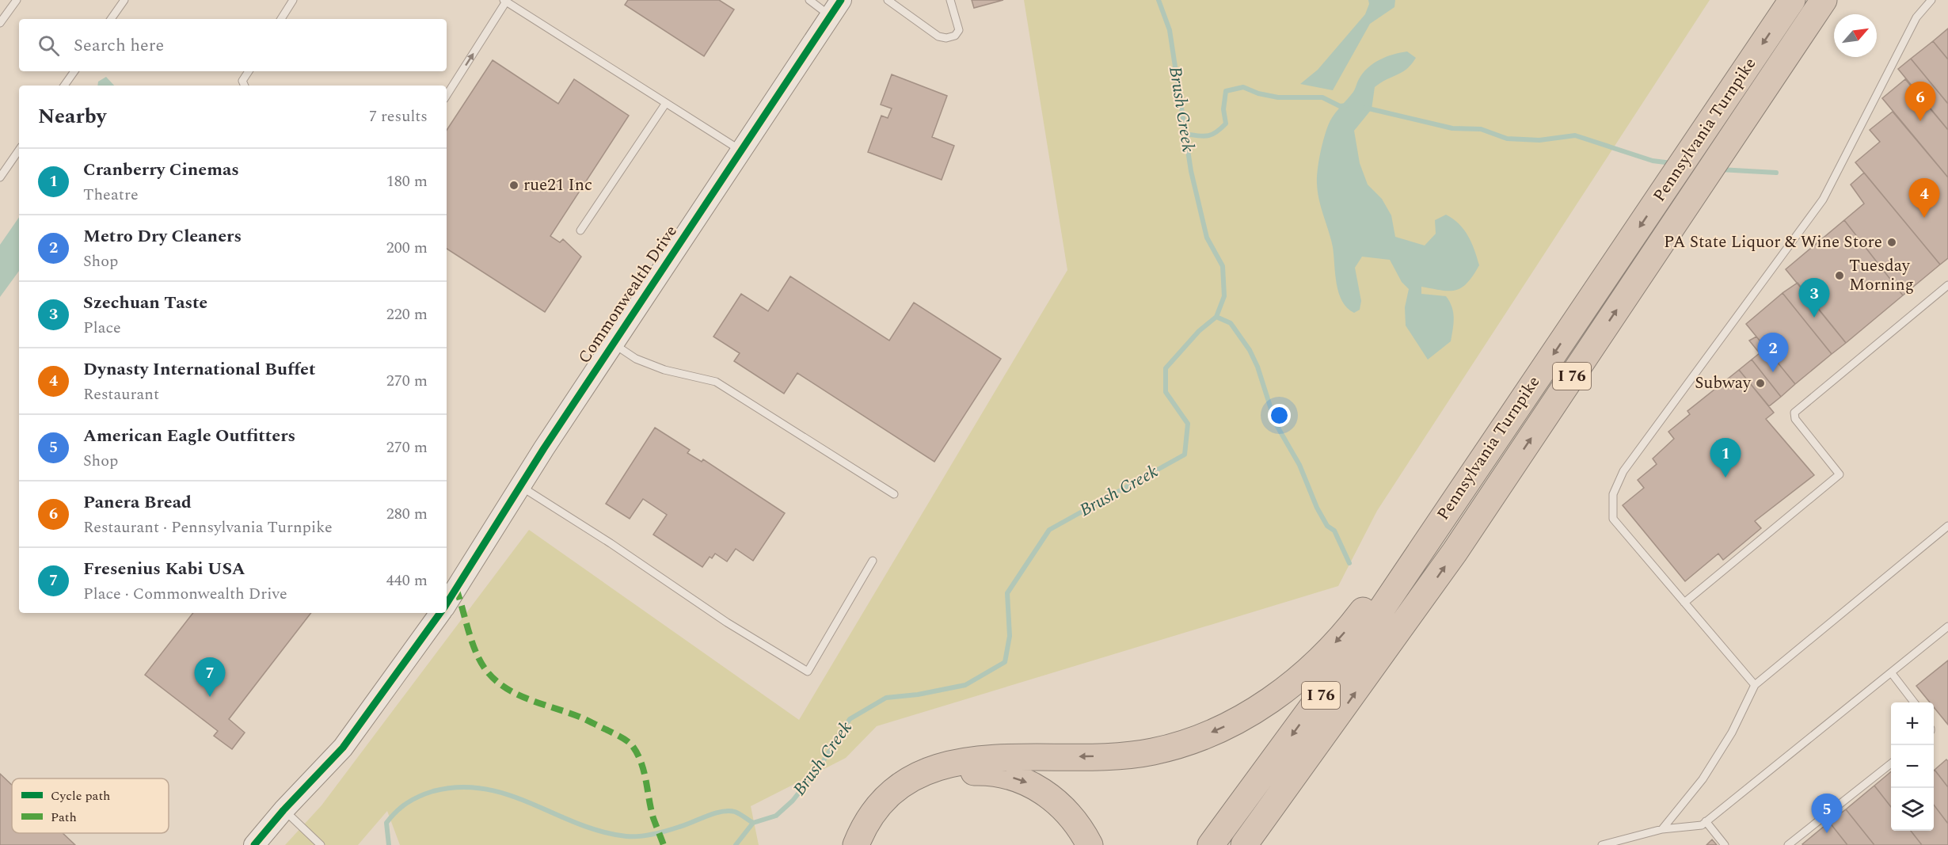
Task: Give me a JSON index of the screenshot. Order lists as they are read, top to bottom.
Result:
{
  "streets": {
    "highway": ["Pennsylvania Turnpike", "I 76"],
    "street": ["Commonwealth Drive"]
  },
  "water": ["Brush Creek"],
  "places": [
    "rue21 Inc",
    "PA State Liquor & Wine Store",
    "Tuesday Morning",
    "Subway"
  ],
  "legend": ["Cycle path", "Path"],
  "north": "top right",
  "page": {
    "search": "Search here",
    "pins": [
      "6",
      "4",
      "3",
      "2",
      "1",
      "7",
      "5"
    ],
    "heading": ["Nearby", "7 results"],
    "list": [
      {
        "mark": "1",
        "name": "Cranberry Cinemas",
        "note": "Theatre",
        "value": "180 m"
      },
      {
        "mark": "2",
        "name": "Metro Dry Cleaners",
        "note": "Shop",
        "value": "200 m"
      },
      {
        "mark": "3",
        "name": "Szechuan Taste",
        "note": "Place",
        "value": "220 m"
      },
      {
        "mark": "4",
        "name": "Dynasty International Buffet",
        "note": "Restaurant",
        "value": "270 m"
      },
      {
        "mark": "5",
        "name": "American Eagle Outfitters",
        "note": "Shop",
        "value": "270 m"
      },
      {
        "mark": "6",
        "name": "Panera Bread",
        "note": "Restaurant · Pennsylvania Turnpike",
        "value": "280 m"
      },
      {
        "mark": "7",
        "name": "Fresenius Kabi USA",
        "note": "Place · Commonwealth Drive",
        "value": "440 m"
      }
    ],
    "map_buttons": ["+", "−"]
  }
}
